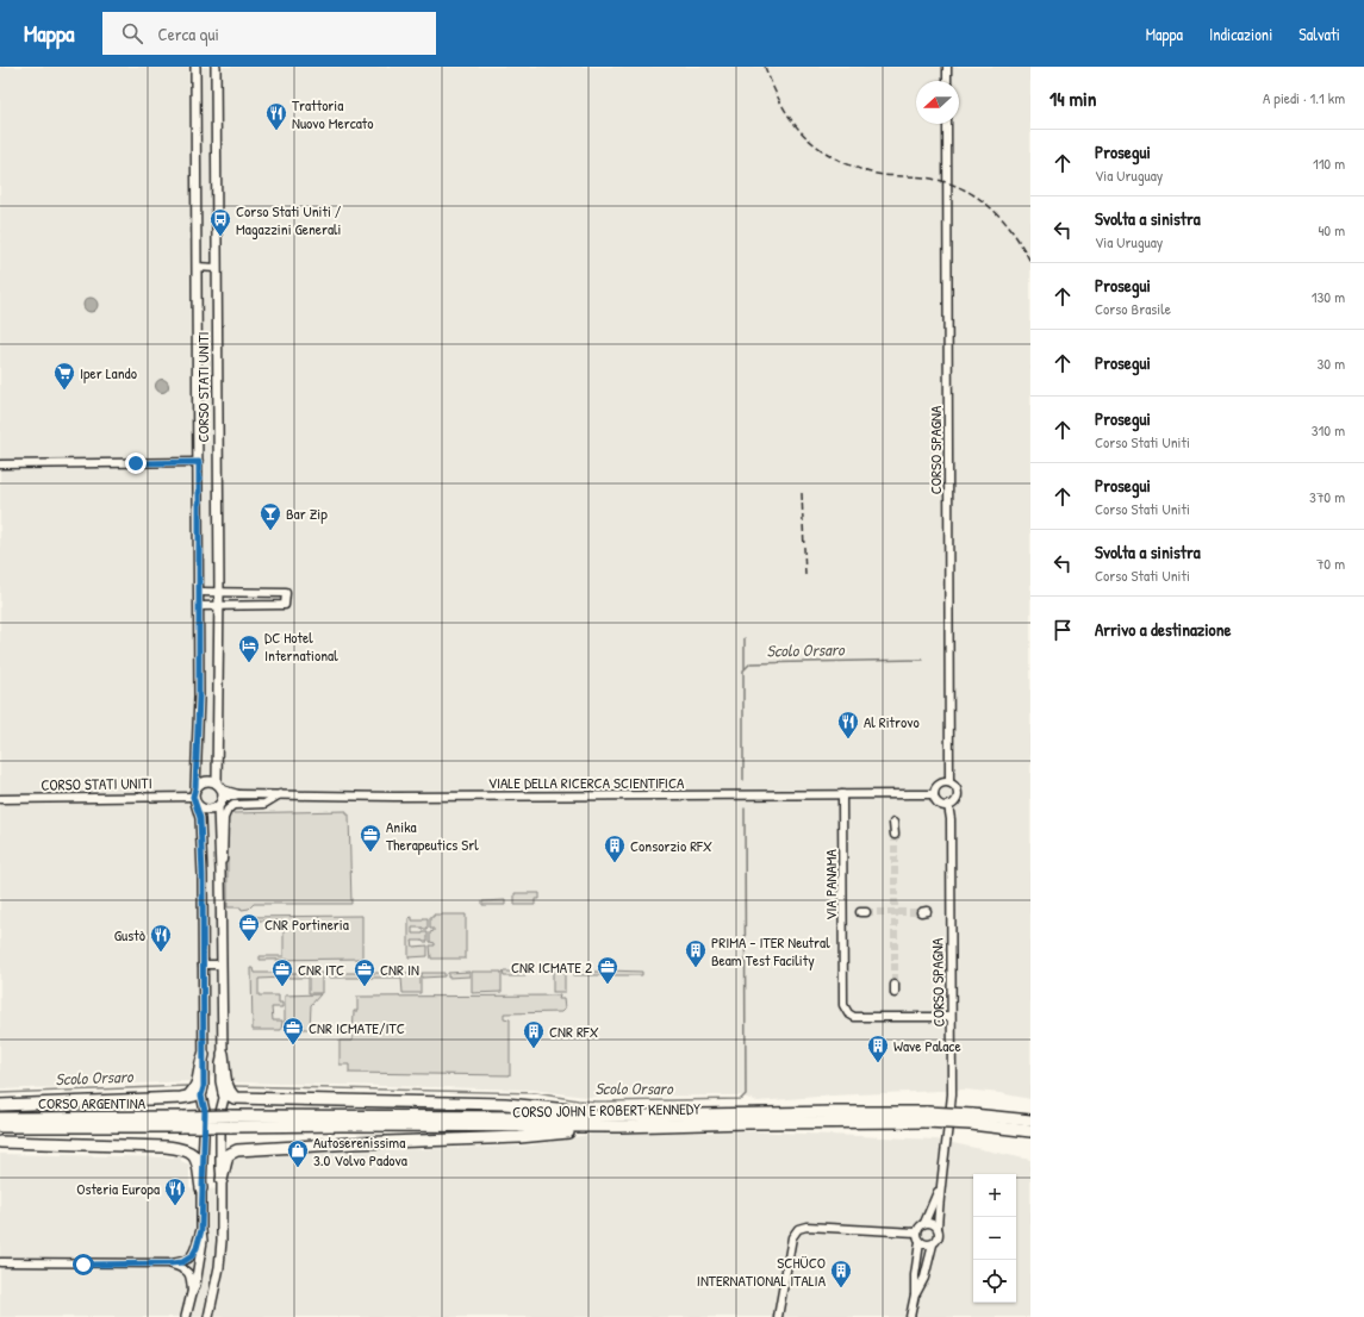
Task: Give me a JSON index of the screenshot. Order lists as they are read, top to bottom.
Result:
{
  "streets": {
    "highway": ["CORSO ARGENTINA", "CORSO JOHN E ROBERT KENNEDY"],
    "main road": ["CORSO STATI UNITI"],
    "street": ["CORSO SPAGNA", "VIALE DELLA RICERCA SCIENTIFICA", "VIA PANAMA"]
  },
  "crossings": [
    ["CORSO STATI UNITI", "VIALE DELLA RICERCA SCIENTIFICA"],
    ["CORSO SPAGNA", "VIALE DELLA RICERCA SCIENTIFICA"],
    ["CORSO SPAGNA", "VIA PANAMA"],
    ["VIALE DELLA RICERCA SCIENTIFICA", "VIA PANAMA"],
    ["CORSO ARGENTINA", "CORSO JOHN E ROBERT KENNEDY"]
  ],
  "water": ["Scolo Orsaro"],
  "places": {
    "restaurant": [
      "Trattoria Nuovo Mercato",
      "Al Ritrovo",
      "Gustò",
      "Osteria Europa"
    ],
    "bus stop": ["Corso Stati Uniti / Magazzini Generali"],
    "supermarket": ["Iper Lando"],
    "bar": ["Bar Zip"],
    "hotel": ["DC Hotel International"],
    "office": [
      "Anika Therapeutics Srl",
      "CNR Portineria",
      "CNR ICMATE 2",
      "CNR ITC",
      "CNR IN",
      "CNR ICMATE/ITC"
    ],
    "building": [
      "Consorzio RFX",
      "PRIMA - ITER Neutral Beam Test Facility",
      "CNR RFX",
      "Wave Palace",
      "SCHÜCO INTERNATIONAL ITALIA"
    ],
    "shop": ["Autoserenissima 3.0 Volvo Padova"]
  },
  "north": "left",
  "page": {
    "header": "Mappa",
    "search": "Cerca qui",
    "nav": ["Mappa", "Indicazioni", "Salvati"],
    "heading": ["14 min", "A piedi · 1.1 km"],
    "list": [
      ["Prosegui", "Via Uruguay", "110 m"],
      ["Svolta a sinistra", "Via Uruguay", "40 m"],
      ["Prosegui", "Corso Brasile", "130 m"],
      ["Prosegui", "30 m"],
      ["Prosegui", "Corso Stati Uniti", "310 m"],
      ["Prosegui", "Corso Stati Uniti", "370 m"],
      ["Svolta a sinistra", "Corso Stati Uniti", "70 m"],
      "Arrivo a destinazione"
    ],
    "map_buttons": ["+", "−"]
  }
}
